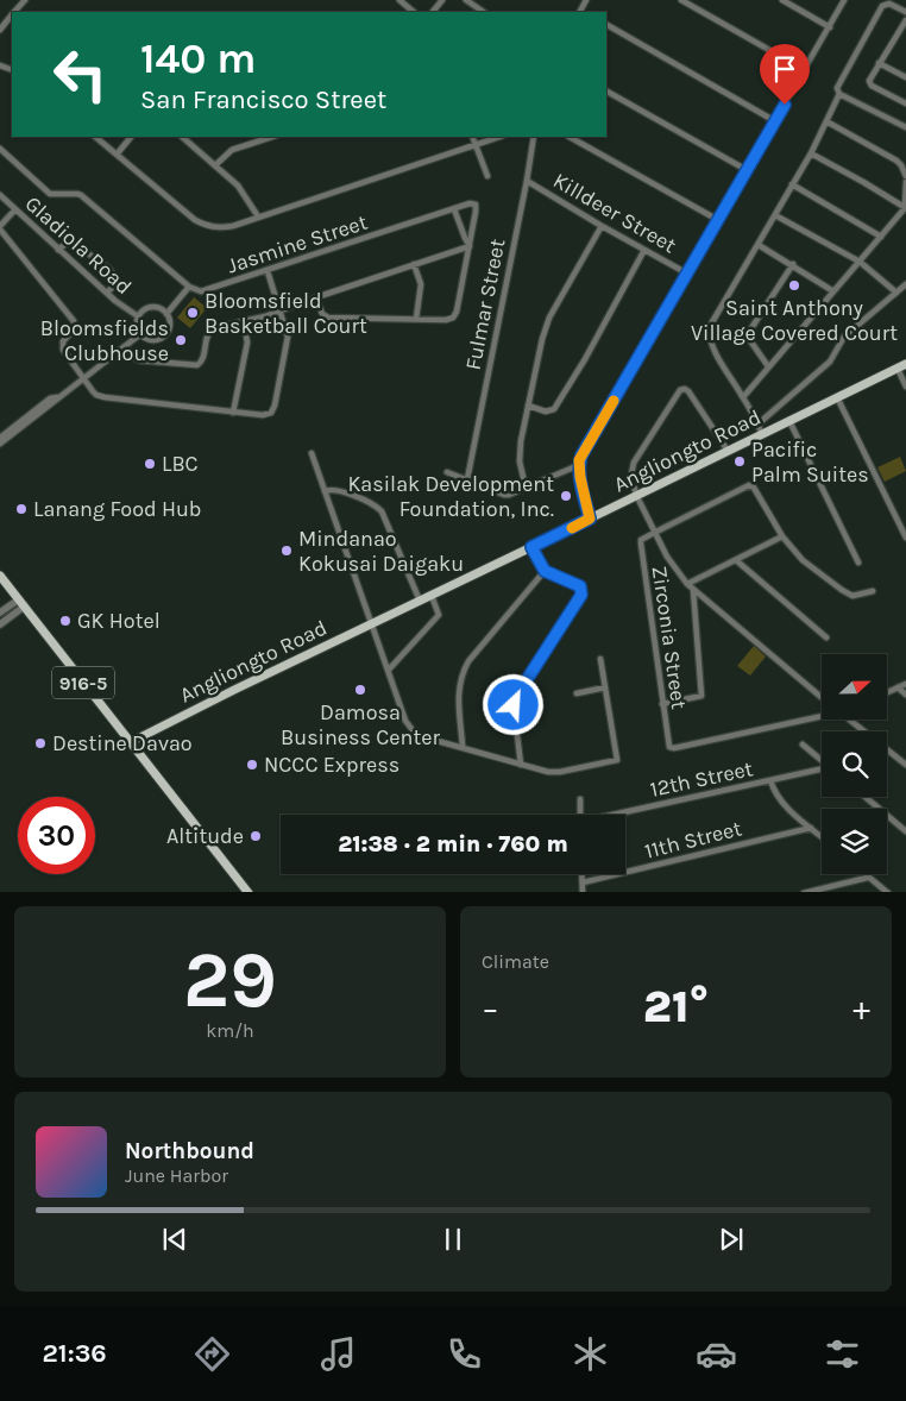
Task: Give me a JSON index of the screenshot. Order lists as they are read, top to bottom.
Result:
{
  "streets": {
    "main road": ["Angliongto Road", "916-5"],
    "street": [
      "Killdeer Street",
      "Jasmine Street",
      "Gladiola Road",
      "Fulmar Street",
      "Zirconia Street",
      "12th Street",
      "11th Street"
    ]
  },
  "crossings": [
    ["Killdeer Street", "Fulmar Street"],
    ["Angliongto Road", "916-5"]
  ],
  "places": [
    "Saint Anthony Village Covered Court",
    "Bloomsfield Basketball Court",
    "Bloomsfields Clubhouse",
    "Pacific Palm Suites",
    "LBC",
    "Kasilak Development Foundation, Inc.",
    "Lanang Food Hub",
    "Mindanao Kokusai Daigaku",
    "GK Hotel",
    "Damosa Business Center",
    "Destine Davao",
    "NCCC Express",
    "Altitude"
  ],
  "north": "right",
  "page": {
    "turn": ["140 m", "San Francisco Street"],
    "limit": "30",
    "trip": "21:38 · 2 min · 760 m",
    "tile": [
      ["29", "km/h"],
      "Climate"
    ],
    "heat": ["−", "21°", "+"],
    "song": ["Northbound", "June Harbor"],
    "tabs": "21:36"
  }
}
